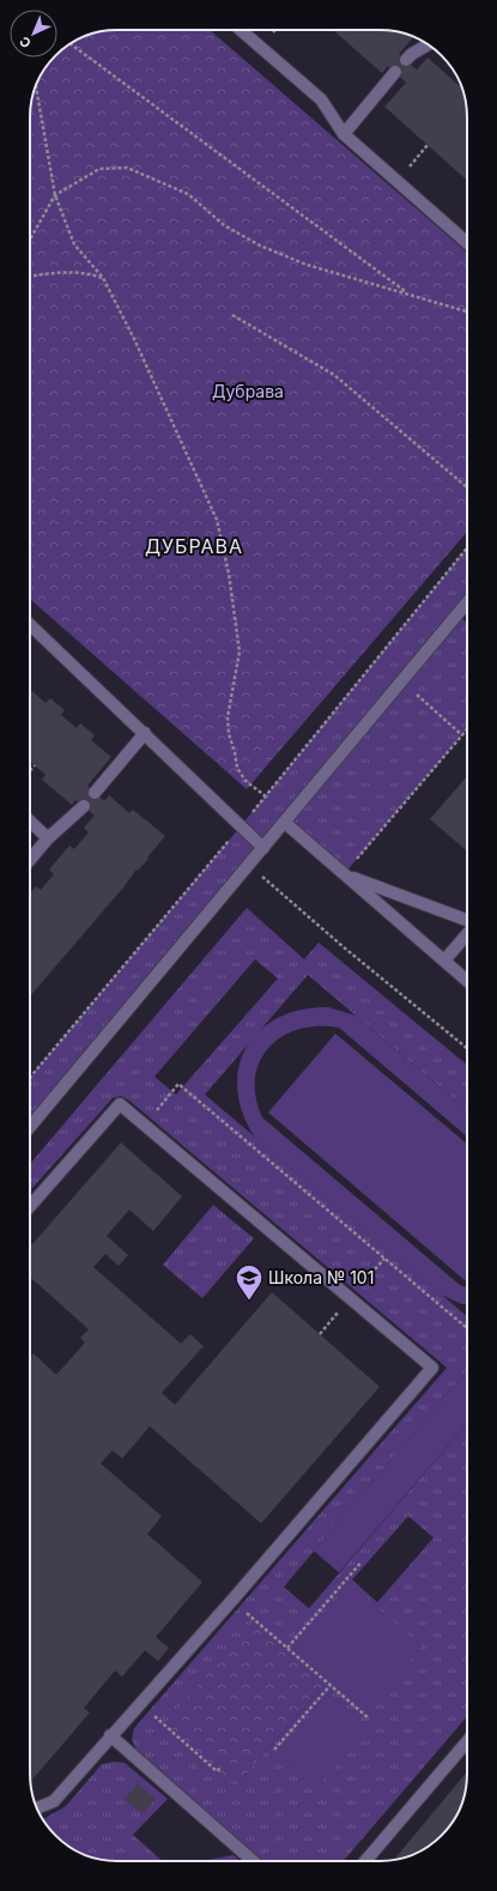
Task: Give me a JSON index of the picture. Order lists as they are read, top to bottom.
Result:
{
  "districts": ["ДУБРАВА"],
  "parks": ["Дубрава"],
  "places": {
    "school or university": ["Школа № 101"]
  },
  "north": "bottom left"
}
